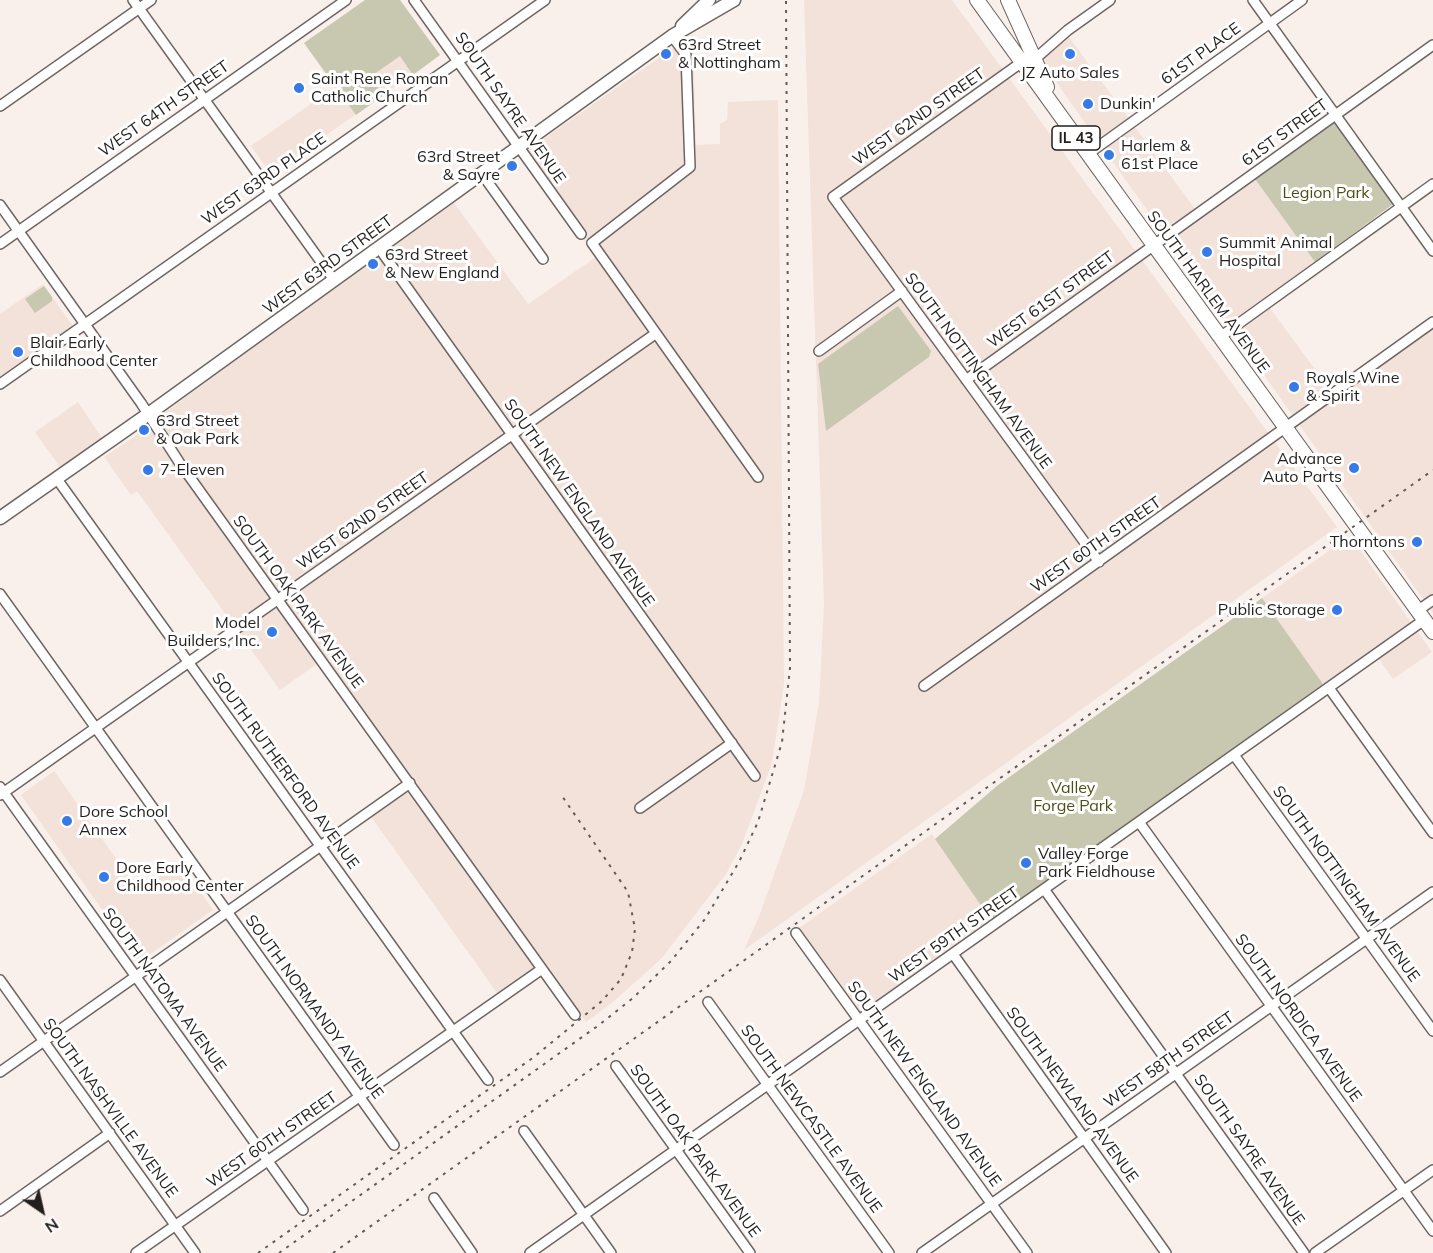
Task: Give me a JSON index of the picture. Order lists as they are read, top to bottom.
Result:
{
  "streets": {
    "main road": ["IL 43", "WEST 63RD STREET", "SOUTH HARLEM AVENUE"],
    "street": [
      "61ST PLACE",
      "SOUTH SAYRE AVENUE",
      "WEST 64TH STREET",
      "WEST 62ND STREET",
      "61ST STREET",
      "WEST 63RD PLACE",
      "WEST 61ST STREET",
      "SOUTH NOTTINGHAM AVENUE",
      "SOUTH NEW ENGLAND AVENUE",
      "WEST 60TH STREET",
      "SOUTH OAK PARK AVENUE",
      "SOUTH RUTHERFORD AVENUE",
      "WEST 59TH STREET",
      "SOUTH NATOMA AVENUE",
      "SOUTH NORMANDY AVENUE",
      "SOUTH NORDICA AVENUE",
      "WEST 58TH STREET",
      "SOUTH NEWLAND AVENUE",
      "SOUTH NASHVILLE AVENUE",
      "SOUTH NEWCASTLE AVENUE"
    ]
  },
  "crossings": [
    ["61ST PLACE", "SOUTH HARLEM AVENUE"],
    ["SOUTH SAYRE AVENUE", "WEST 63RD PLACE"],
    ["SOUTH SAYRE AVENUE", "WEST 63RD STREET"],
    ["SOUTH SAYRE AVENUE", "WEST 59TH STREET"],
    ["SOUTH SAYRE AVENUE", "WEST 58TH STREET"],
    ["WEST 64TH STREET", "SOUTH OAK PARK AVENUE"],
    ["WEST 62ND STREET", "SOUTH HARLEM AVENUE"],
    ["WEST 62ND STREET", "SOUTH NOTTINGHAM AVENUE"],
    ["WEST 62ND STREET", "SOUTH NEW ENGLAND AVENUE"],
    ["WEST 62ND STREET", "SOUTH OAK PARK AVENUE"],
    ["WEST 62ND STREET", "SOUTH RUTHERFORD AVENUE"],
    ["WEST 62ND STREET", "SOUTH NATOMA AVENUE"],
    ["WEST 62ND STREET", "SOUTH NORMANDY AVENUE"],
    ["61ST STREET", "SOUTH HARLEM AVENUE"],
    ["61ST STREET", "WEST 61ST STREET"],
    ["WEST 63RD PLACE", "SOUTH OAK PARK AVENUE"],
    ["WEST 63RD STREET", "SOUTH NEW ENGLAND AVENUE"],
    ["WEST 63RD STREET", "SOUTH OAK PARK AVENUE"],
    ["WEST 63RD STREET", "SOUTH RUTHERFORD AVENUE"],
    ["SOUTH HARLEM AVENUE", "WEST 61ST STREET"],
    ["SOUTH HARLEM AVENUE", "WEST 60TH STREET"],
    ["SOUTH HARLEM AVENUE", "WEST 59TH STREET"],
    ["WEST 61ST STREET", "SOUTH NOTTINGHAM AVENUE"],
    ["SOUTH NOTTINGHAM AVENUE", "WEST 60TH STREET"],
    ["SOUTH NOTTINGHAM AVENUE", "WEST 59TH STREET"],
    ["SOUTH NOTTINGHAM AVENUE", "WEST 58TH STREET"],
    ["SOUTH NEW ENGLAND AVENUE", "WEST 59TH STREET"],
    ["SOUTH NEW ENGLAND AVENUE", "WEST 58TH STREET"],
    ["WEST 60TH STREET", "SOUTH OAK PARK AVENUE"],
    ["WEST 60TH STREET", "SOUTH RUTHERFORD AVENUE"],
    ["WEST 60TH STREET", "SOUTH NATOMA AVENUE"],
    ["WEST 60TH STREET", "SOUTH NORMANDY AVENUE"],
    ["WEST 60TH STREET", "SOUTH NASHVILLE AVENUE"],
    ["SOUTH OAK PARK AVENUE", "WEST 59TH STREET"],
    ["WEST 59TH STREET", "SOUTH NORDICA AVENUE"],
    ["WEST 59TH STREET", "SOUTH NEWLAND AVENUE"],
    ["WEST 59TH STREET", "SOUTH NEWCASTLE AVENUE"],
    ["SOUTH NORDICA AVENUE", "WEST 58TH STREET"],
    ["WEST 58TH STREET", "SOUTH NEWLAND AVENUE"]
  ],
  "parks": ["Legion Park", "Valley Forge Park"],
  "places": [
    "63rd Street & Nottingham",
    "JZ Auto Sales",
    "Saint Rene Roman Catholic Church",
    "Dunkin'",
    "Harlem & 61st Place",
    "63rd Street & Sayre",
    "Summit Animal Hospital",
    "63rd Street & New England",
    "Blair Early Childhood Center",
    "Royals Wine & Spirit",
    "63rd Street & Oak Park",
    "Advance Auto Parts",
    "7-Eleven",
    "Thorntons",
    "Public Storage",
    "Model Builders, Inc.",
    "Dore School Annex",
    "Valley Forge Park Fieldhouse",
    "Dore Early Childhood Center"
  ],
  "north": "bottom right"
}
